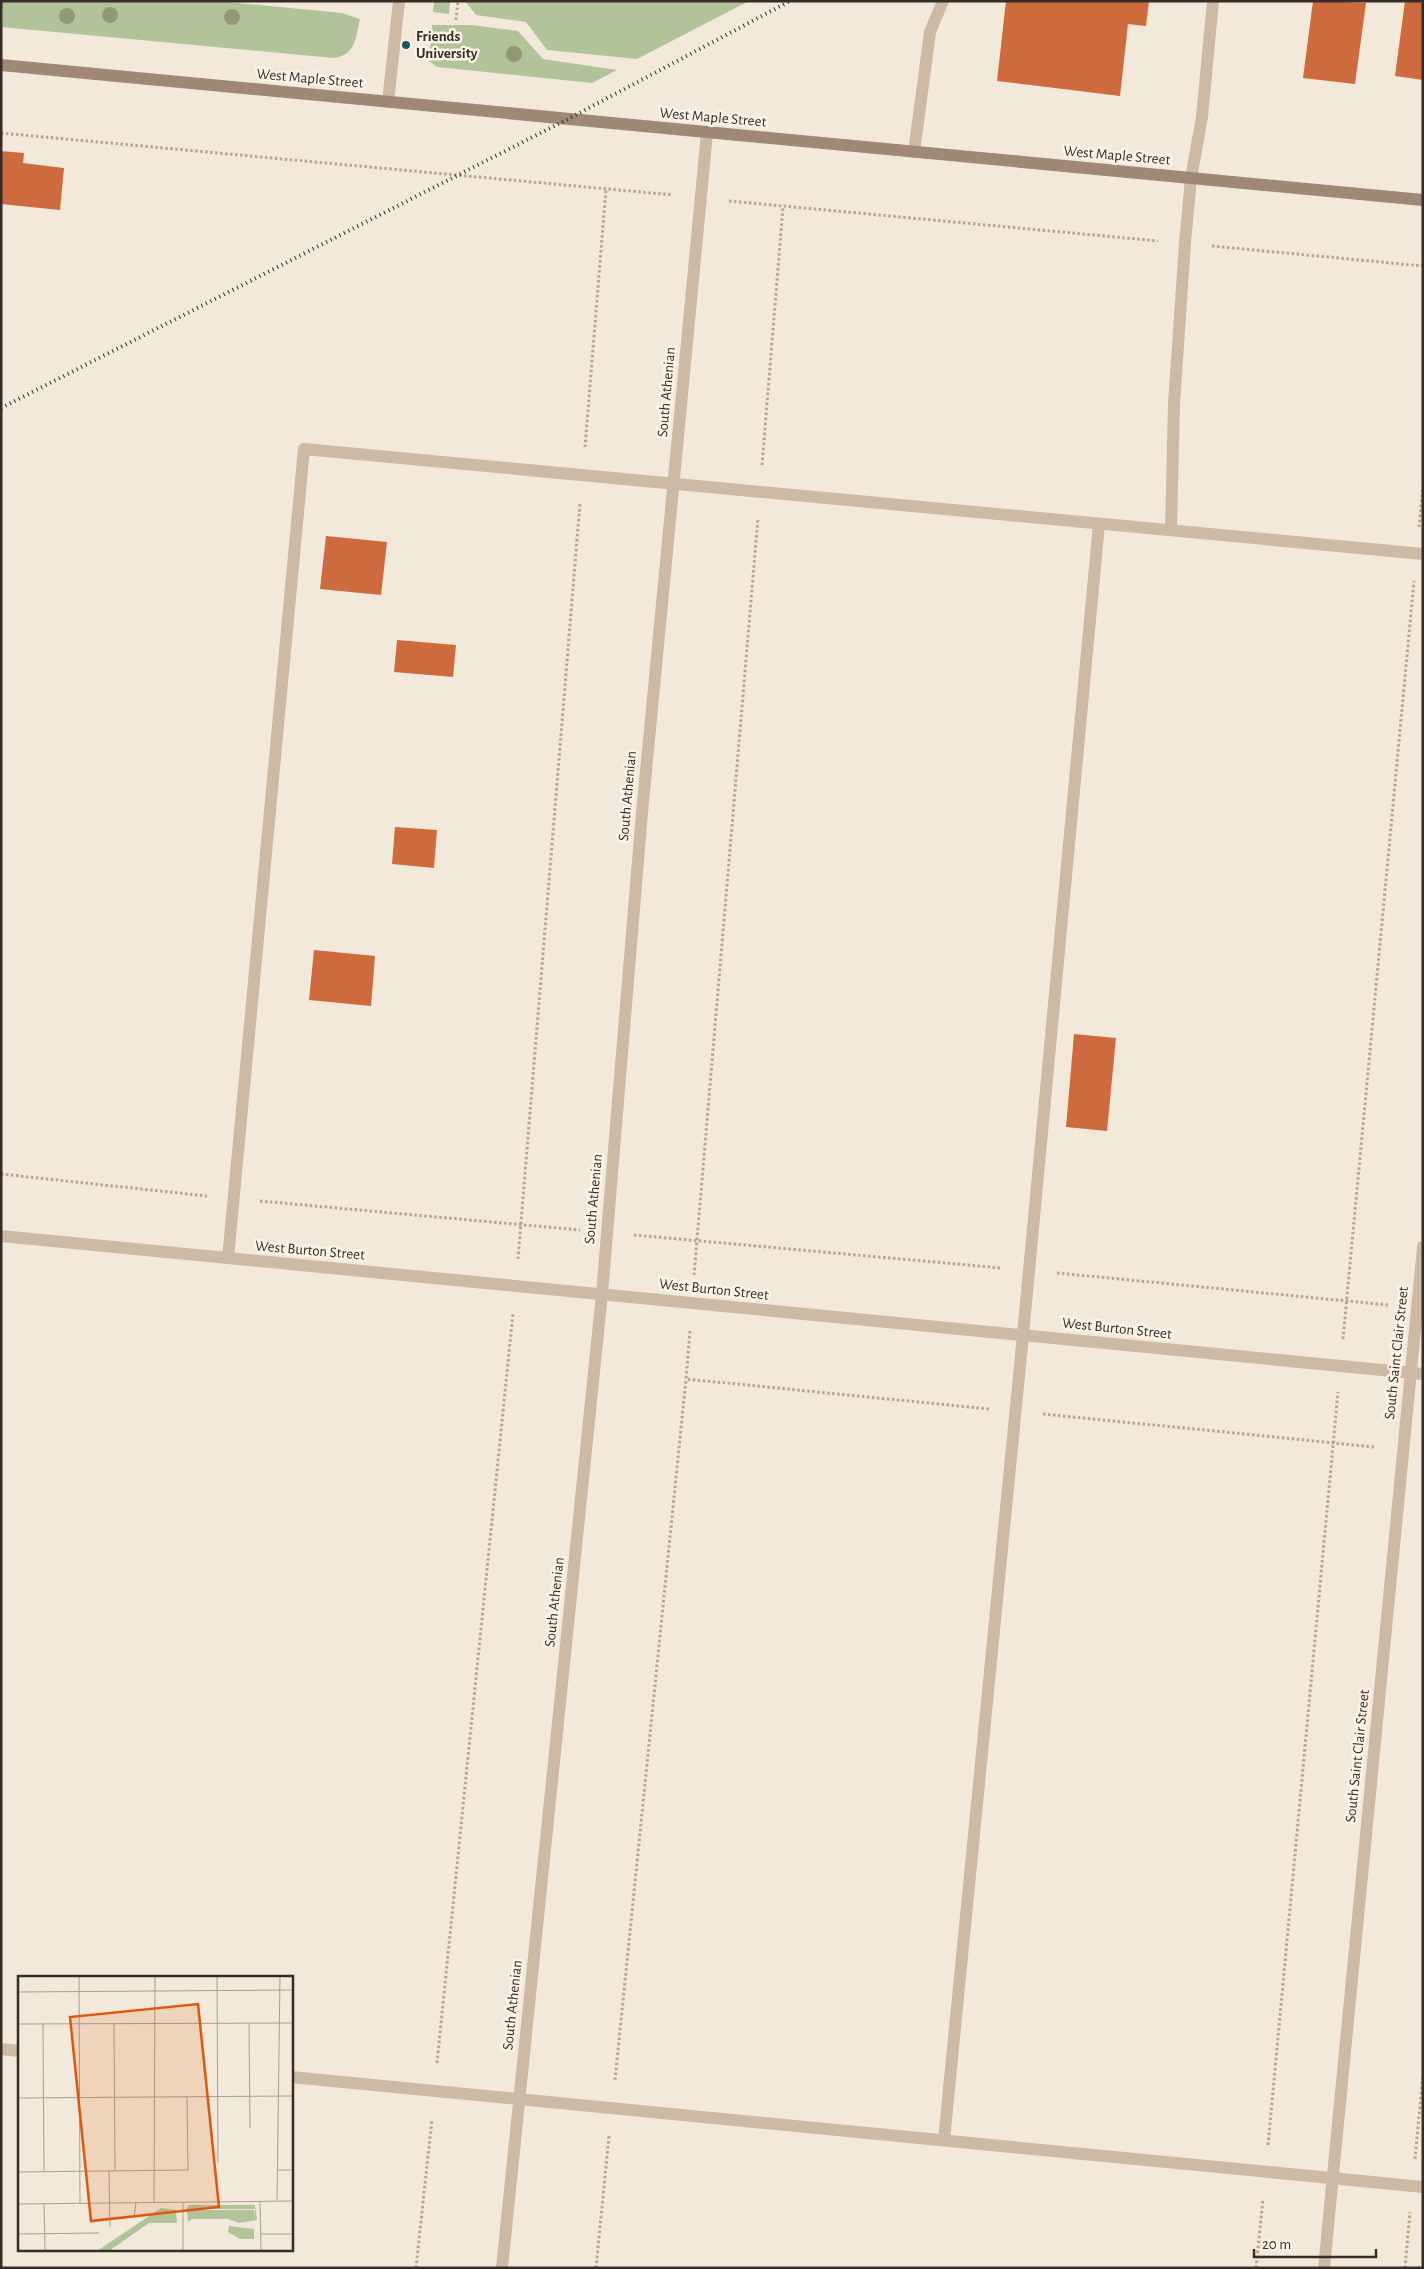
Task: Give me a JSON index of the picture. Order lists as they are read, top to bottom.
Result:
{
  "streets": {
    "street": [
      "West Maple Street",
      "South Athenian",
      "West Burton Street",
      "South Saint Clair Street"
    ]
  },
  "crossings": [
    ["West Maple Street", "South Athenian"],
    ["South Athenian", "West Burton Street"],
    ["West Burton Street", "South Saint Clair Street"]
  ],
  "places": ["Friends University"],
  "scale_bar": "20 m"
}
